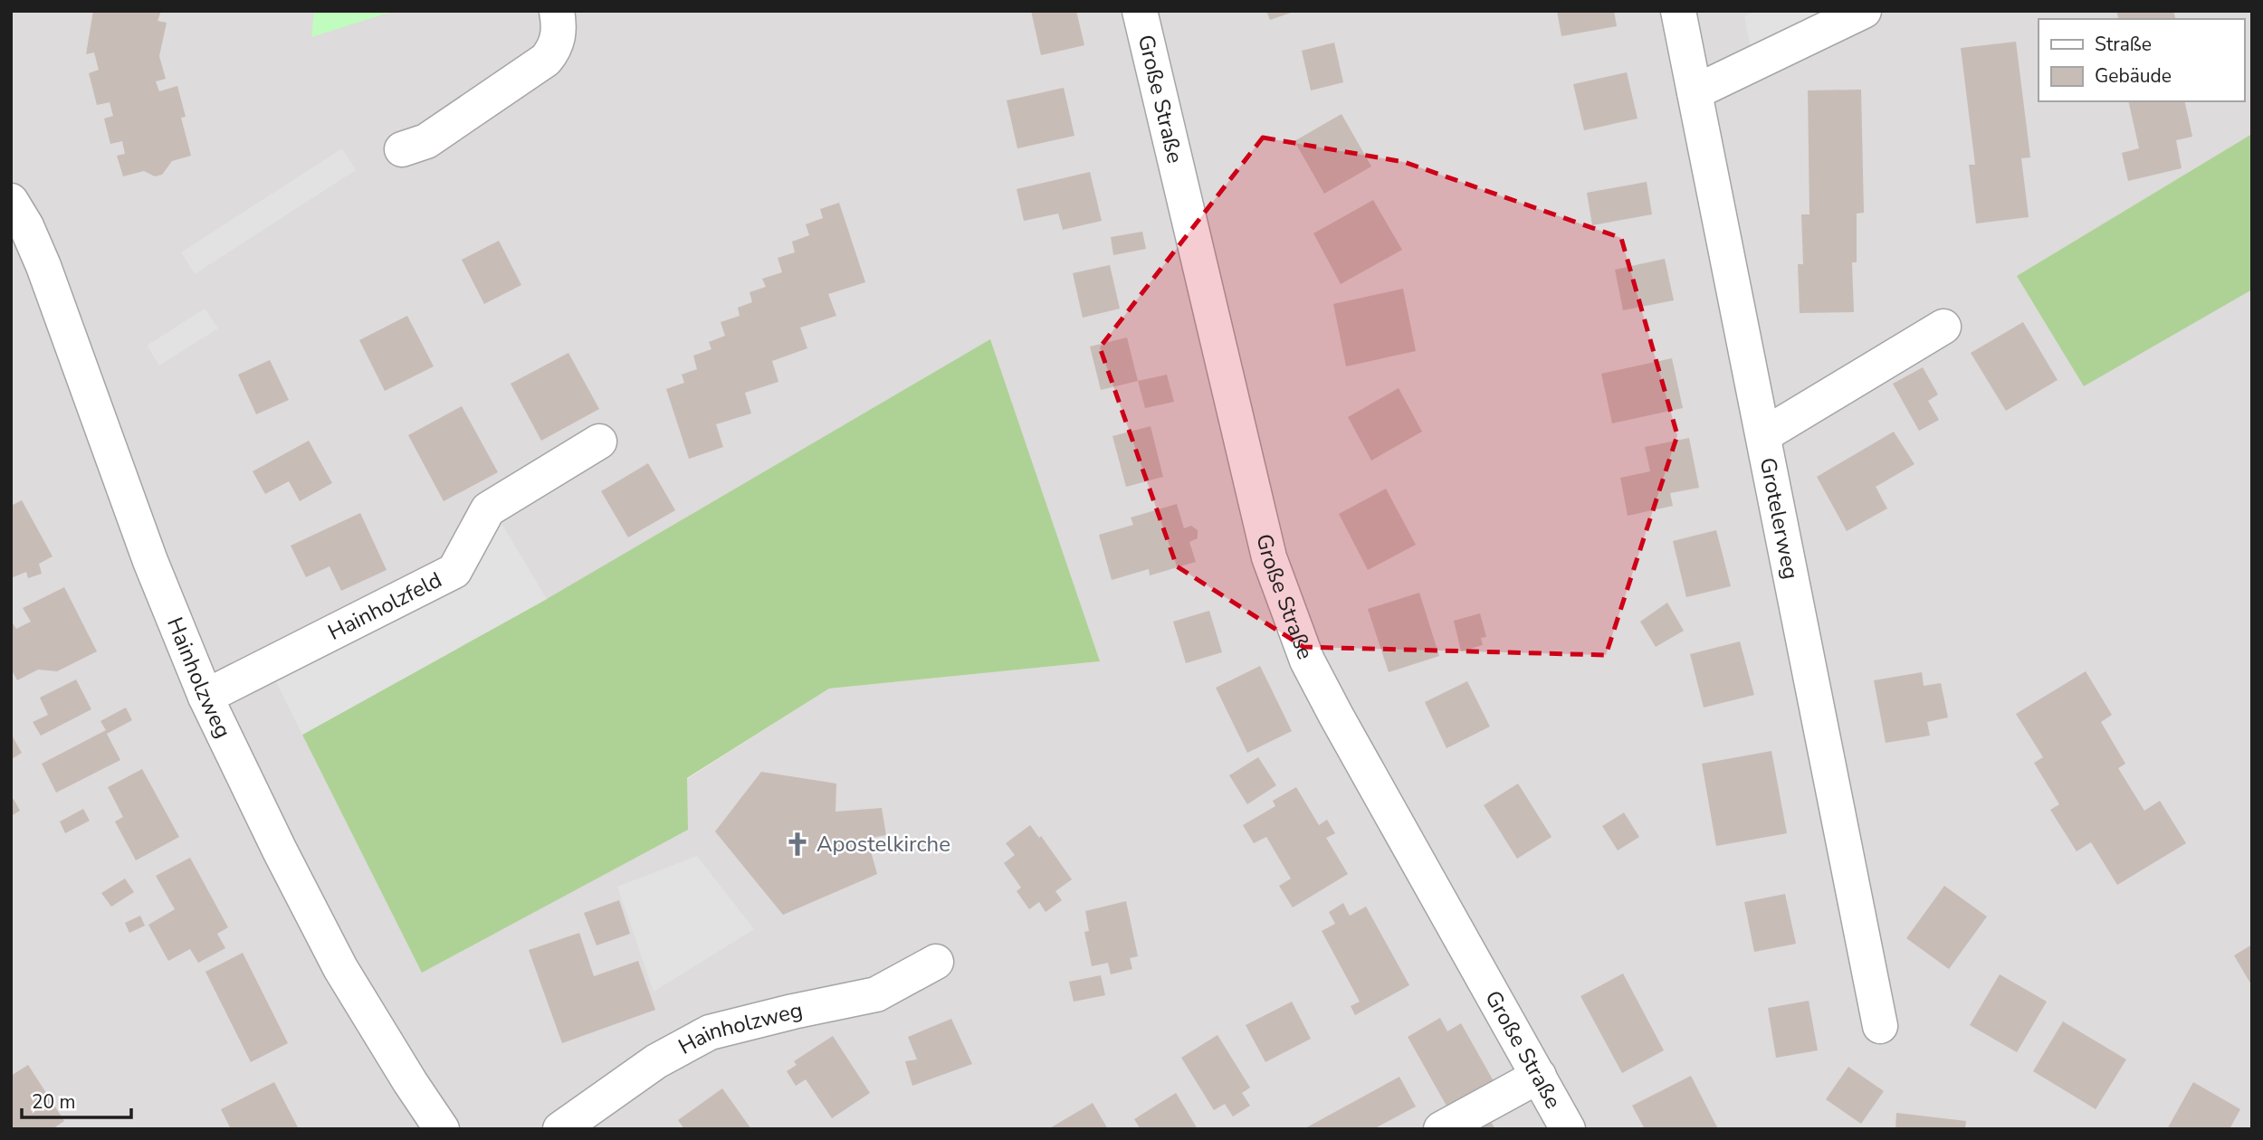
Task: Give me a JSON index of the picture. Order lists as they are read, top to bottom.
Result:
{
  "streets": {
    "street": [
      "Große Straße",
      "Grotelerweg",
      "Hainholzfeld",
      "Hainholzweg"
    ]
  },
  "crossings": [
    ["Hainholzfeld", "Hainholzweg"]
  ],
  "places": {
    "church": ["Apostelkirche"]
  },
  "legend": ["Straße", "Gebäude"],
  "scale_bar": "20 m"
}
